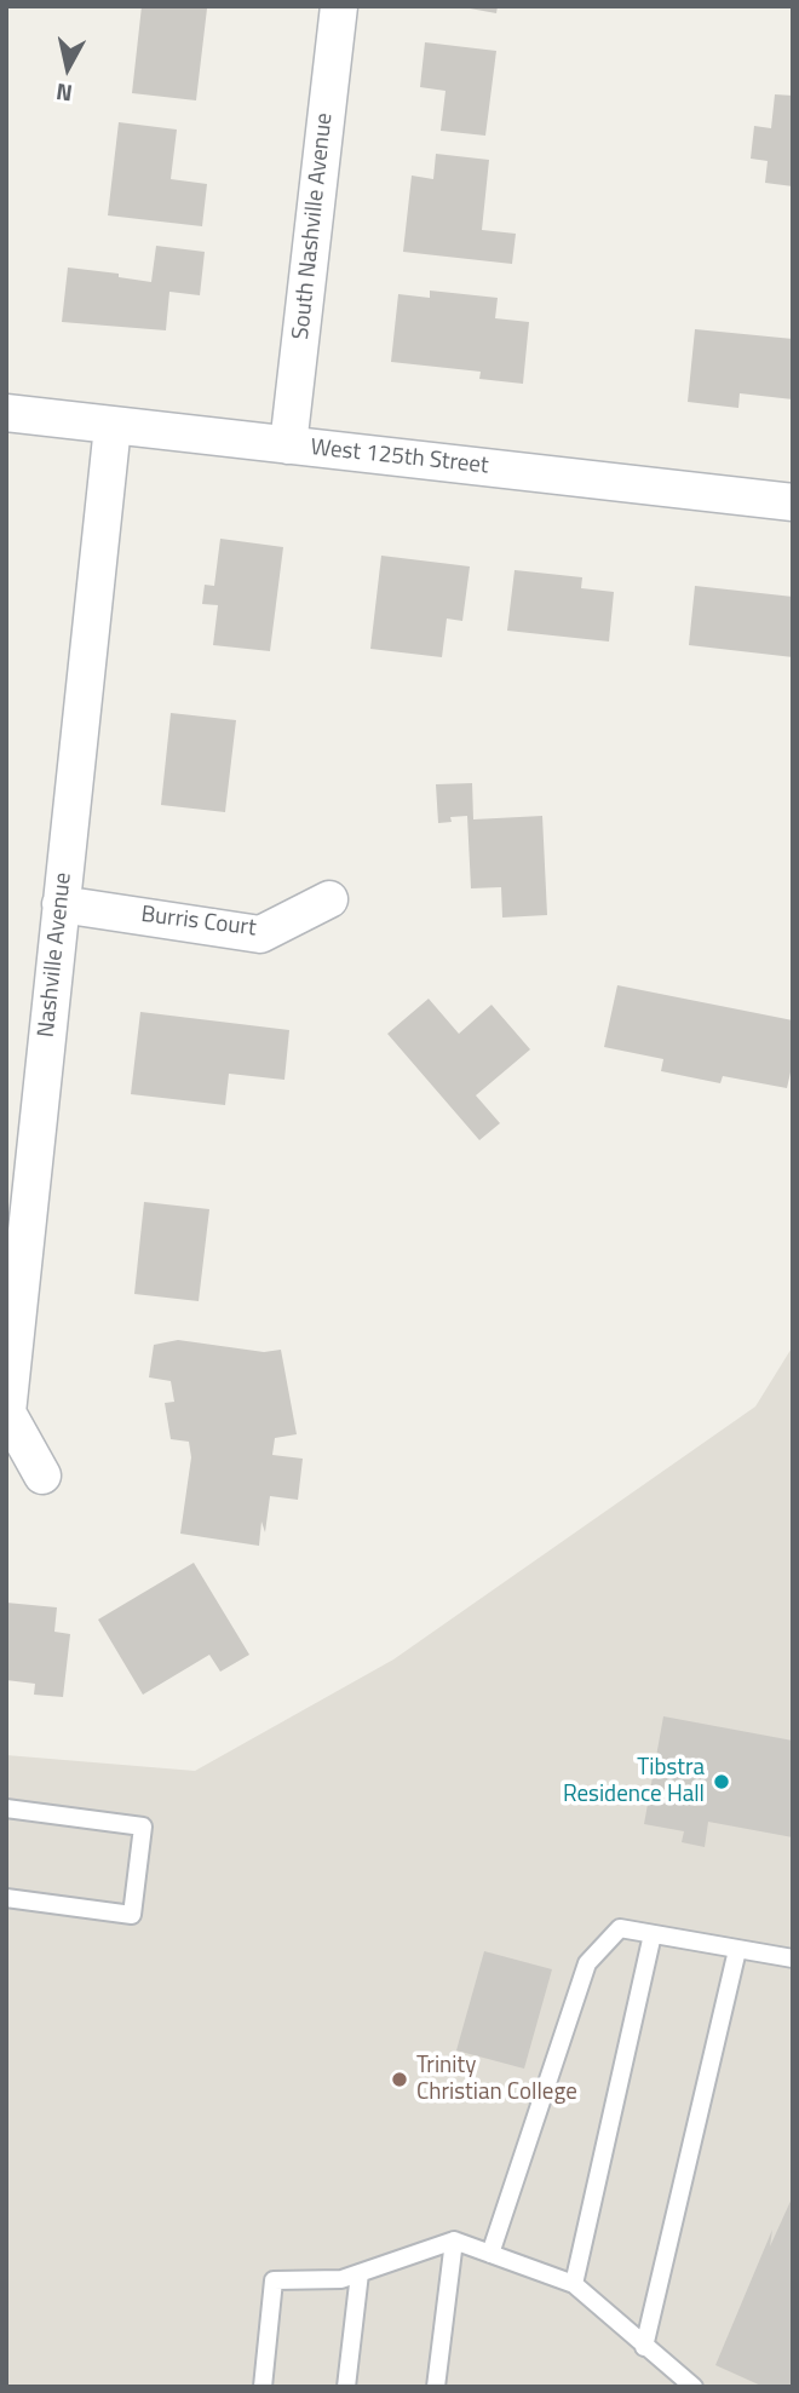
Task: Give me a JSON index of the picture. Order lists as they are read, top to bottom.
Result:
{
  "streets": {
    "street": [
      "South Nashville Avenue",
      "West 125th Street",
      "Burris Court",
      "Nashville Avenue"
    ]
  },
  "crossings": [
    ["South Nashville Avenue", "West 125th Street"],
    ["West 125th Street", "Nashville Avenue"],
    ["Burris Court", "Nashville Avenue"]
  ],
  "places": ["Tibstra Residence Hall", "Trinity Christian College"],
  "north": "bottom"
}
